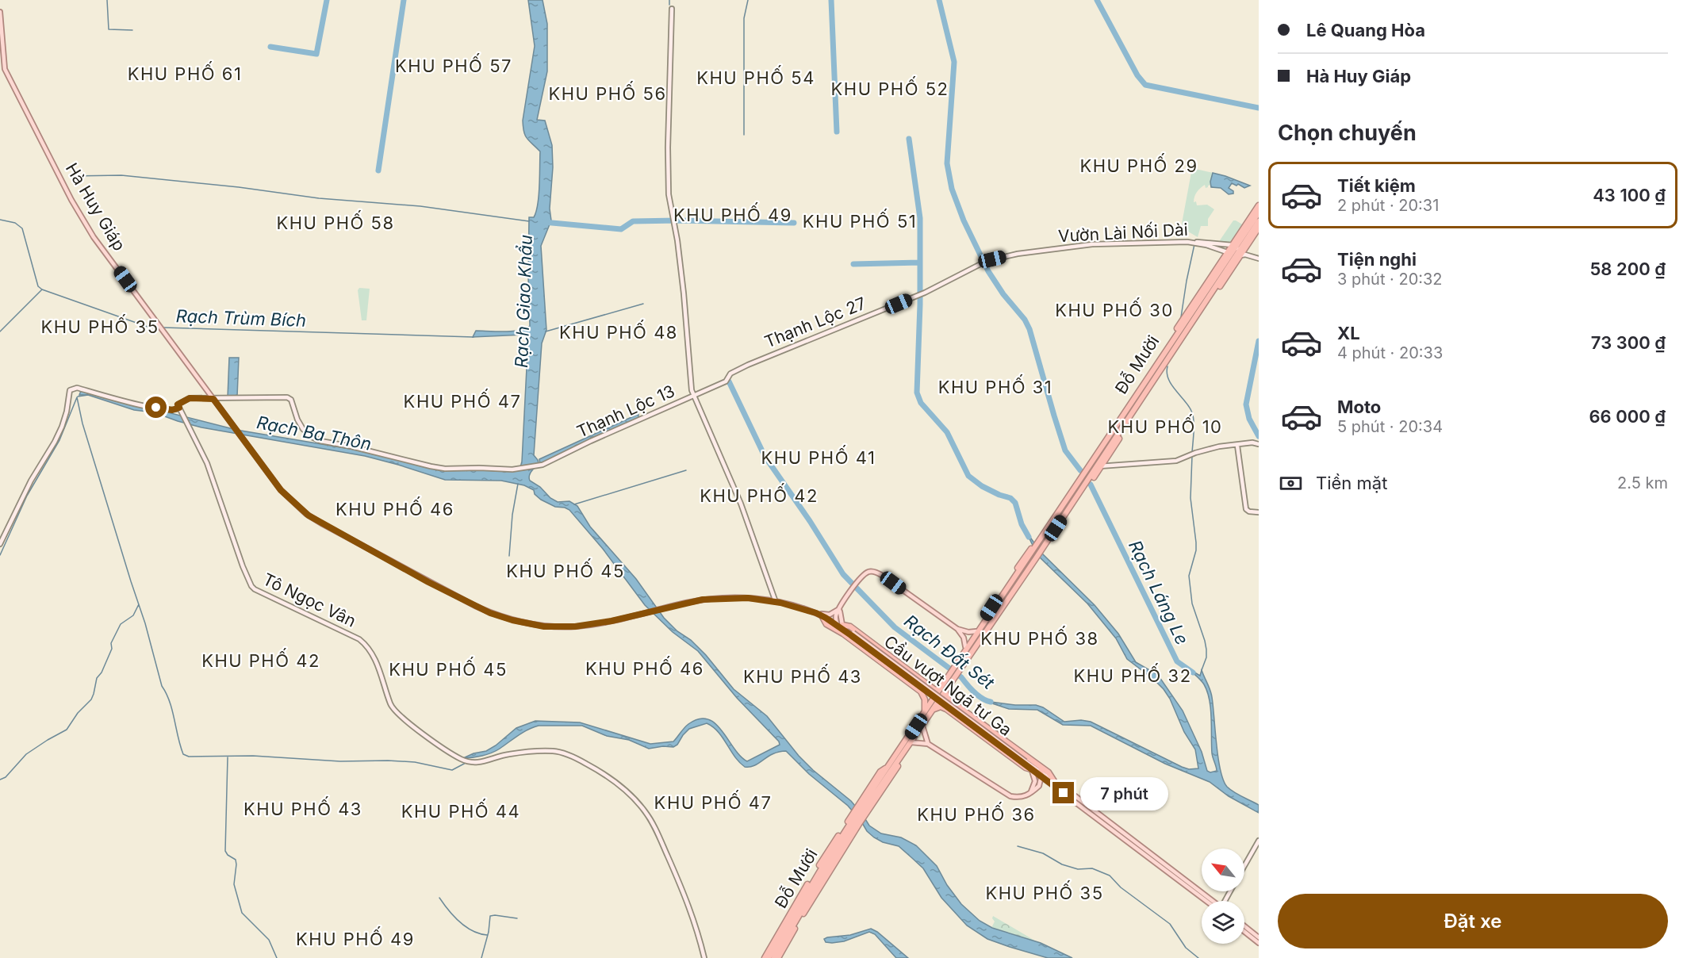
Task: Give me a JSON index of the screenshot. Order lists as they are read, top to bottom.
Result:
{
  "streets": {
    "highway": ["Đỗ Mười"],
    "main road": ["Hà Huy Giáp", "Cầu vượt Ngã tư Ga"],
    "street": [
      "Vườn Lài Nối Dài",
      "Thạnh Lộc 27",
      "Thạnh Lộc 13",
      "Tô Ngọc Vân"
    ]
  },
  "crossings": [
    ["Hà Huy Giáp", "Thạnh Lộc 13"],
    ["Vườn Lài Nối Dài", "Thạnh Lộc 27"],
    ["Vườn Lài Nối Dài", "Đỗ Mười"],
    ["Thạnh Lộc 27", "Thạnh Lộc 13"]
  ],
  "districts": [
    "KHU PHỐ 57",
    "KHU PHỐ 61",
    "KHU PHỐ 54",
    "KHU PHỐ 52",
    "KHU PHỐ 56",
    "KHU PHỐ 29",
    "KHU PHỐ 49",
    "KHU PHỐ 51",
    "KHU PHỐ 58",
    "KHU PHỐ 30",
    "KHU PHỐ 35",
    "KHU PHỐ 48",
    "KHU PHỐ 31",
    "KHU PHỐ 47",
    "KHU PHỐ 10",
    "KHU PHỐ 41",
    "KHU PHỐ 42",
    "KHU PHỐ 46",
    "KHU PHỐ 45",
    "KHU PHỐ 38",
    "KHU PHỐ 42",
    "KHU PHỐ 46",
    "KHU PHỐ 45",
    "KHU PHỐ 32",
    "KHU PHỐ 43",
    "KHU PHỐ 47",
    "KHU PHỐ 43",
    "KHU PHỐ 44",
    "KHU PHỐ 36",
    "KHU PHỐ 35",
    "KHU PHỐ 49"
  ],
  "water": [
    "Rạch Giao Khẩu",
    "Rạch Trùm Bích",
    "Rạch Ba Thôn",
    "Rạch Láng Le",
    "Rạch Đất Sét"
  ],
  "north": "top left",
  "page": {
    "banner": ["Lê Quang Hòa", "Hà Huy Giáp"],
    "heading": "Chọn chuyến",
    "list": [
      {
        "name": "Tiết kiệm",
        "note": "2 phút · 20:31",
        "value": "43 100 ₫"
      },
      {
        "name": "Tiện nghi",
        "note": "3 phút · 20:32",
        "value": "58 200 ₫"
      },
      {
        "name": "XL",
        "note": "4 phút · 20:33",
        "value": "73 300 ₫"
      },
      {
        "name": "Moto",
        "note": "5 phút · 20:34",
        "value": "66 000 ₫"
      }
    ],
    "pay": ["Tiền mặt", "2.5 km"],
    "bubble": "7 phút",
    "buttons": "Đặt xe"
  }
}
